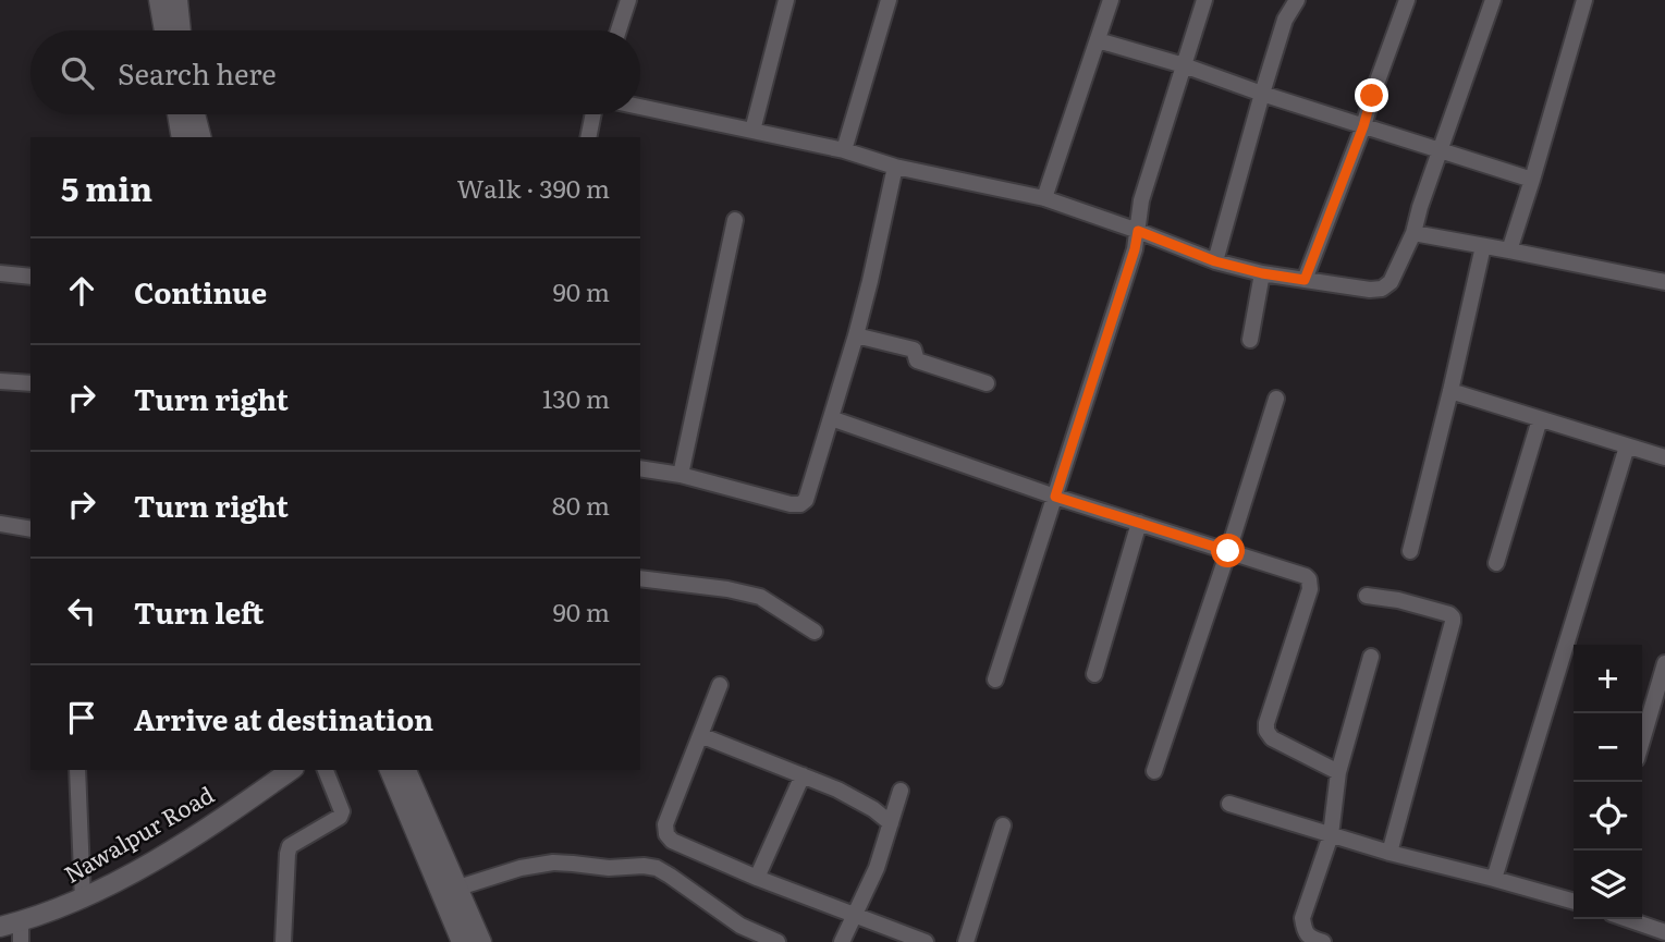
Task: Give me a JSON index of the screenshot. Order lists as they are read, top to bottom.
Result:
{
  "streets": {
    "street": ["Nawalpur Road"]
  },
  "page": {
    "search": "Search here",
    "heading": ["5 min", "Walk · 390 m"],
    "list": [
      ["Continue", "90 m"],
      ["Turn right", "130 m"],
      ["Turn right", "80 m"],
      ["Turn left", "90 m"],
      "Arrive at destination"
    ],
    "map_buttons": ["+", "−"]
  }
}
